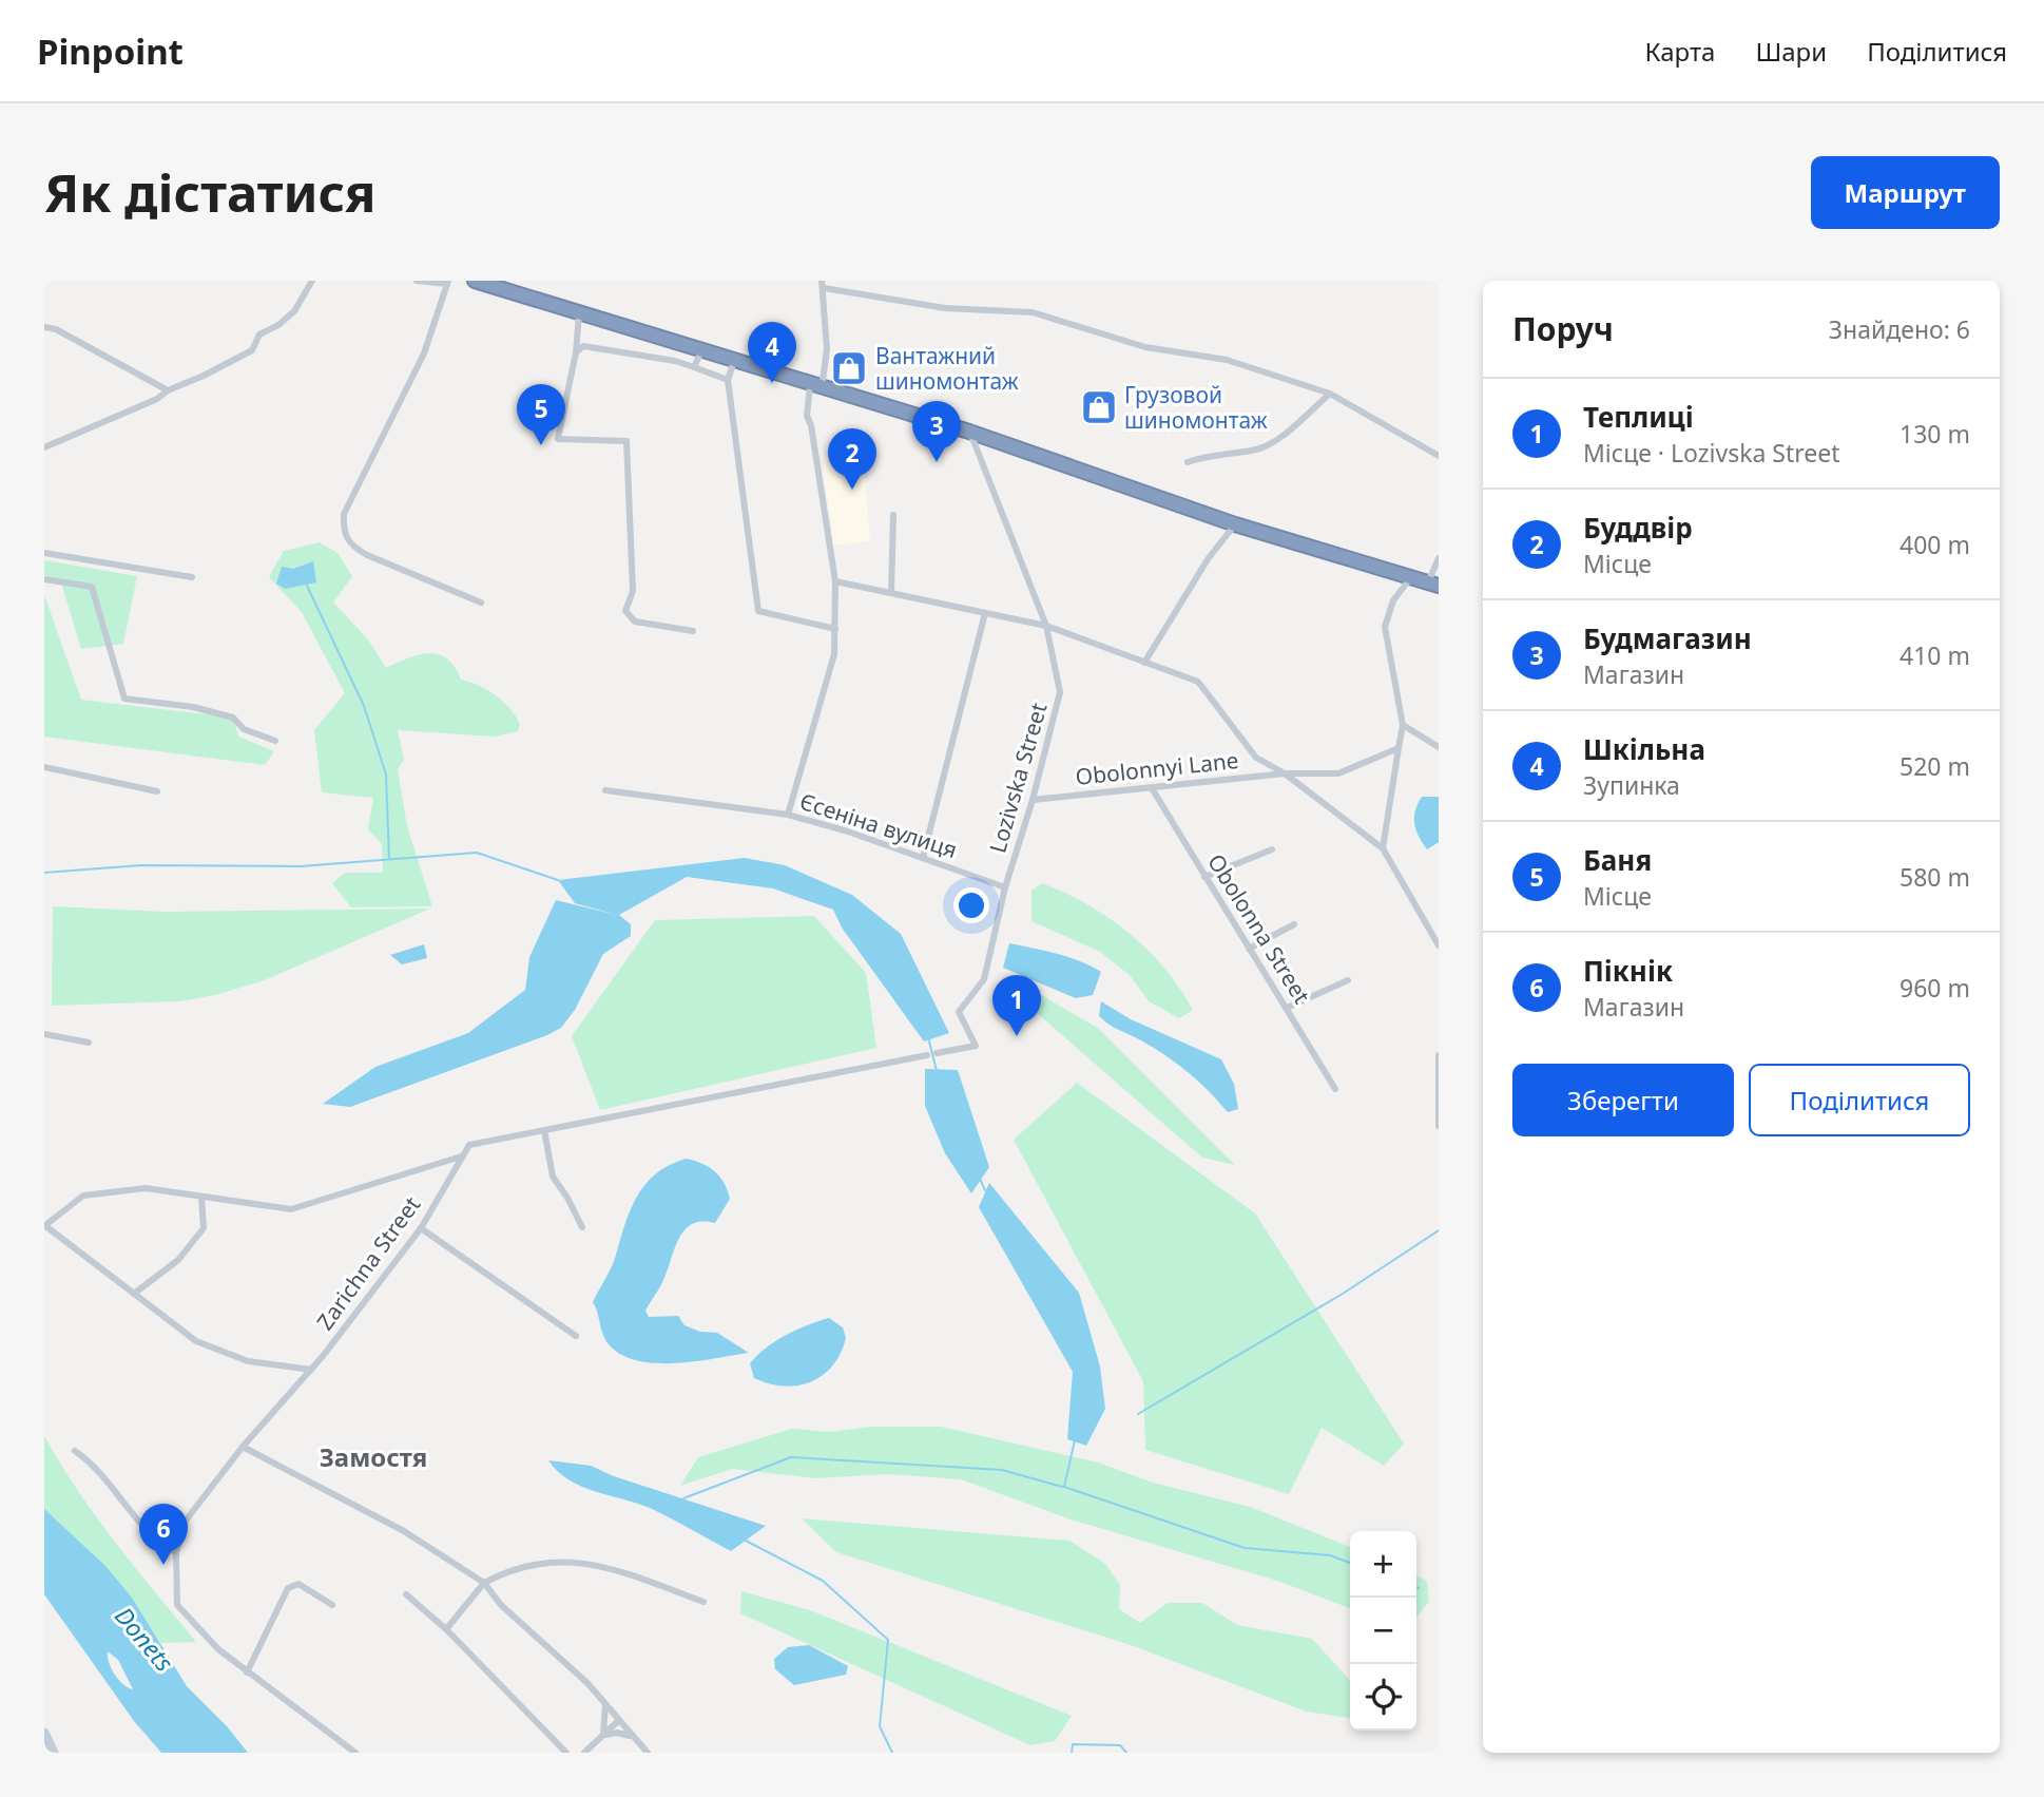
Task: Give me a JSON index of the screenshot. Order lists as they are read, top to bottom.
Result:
{
  "streets": {
    "street": [
      "Obolonnyi Lane",
      "Lozivska Street",
      "Єсеніна вулиця",
      "Obolonna Street",
      "Zarichna Street"
    ]
  },
  "crossings": [
    ["Obolonnyi Lane", "Lozivska Street"],
    ["Obolonnyi Lane", "Obolonna Street"],
    ["Lozivska Street", "Єсеніна вулиця"]
  ],
  "districts": ["Замостя"],
  "water": ["Donets"],
  "places": {
    "shop": ["Вантажний шиномонтаж", "Грузовой шиномонтаж"]
  },
  "page": {
    "header": "Pinpoint",
    "nav": ["Карта", "Шари", "Поділитися"],
    "buttons": [
      "Маршрут",
      ["Зберегти", "Поділитися"]
    ],
    "title": "Як дістатися",
    "heading": ["Поруч", "Знайдено: 6"],
    "pins": [
      "4",
      "5",
      "3",
      "2",
      "1",
      "6"
    ],
    "list": [
      {
        "mark": "1",
        "name": "Теплиці",
        "note": "Місце · Lozivska Street",
        "value": "130 m"
      },
      {
        "mark": "2",
        "name": "Буддвір",
        "note": "Місце",
        "value": "400 m"
      },
      {
        "mark": "3",
        "name": "Будмагазин",
        "note": "Магазин",
        "value": "410 m"
      },
      {
        "mark": "4",
        "name": "Шкільна",
        "note": "Зупинка",
        "value": "520 m"
      },
      {
        "mark": "5",
        "name": "Баня",
        "note": "Місце",
        "value": "580 m"
      },
      {
        "mark": "6",
        "name": "Пікнік",
        "note": "Магазин",
        "value": "960 m"
      }
    ],
    "map_buttons": ["+", "−"]
  }
}
